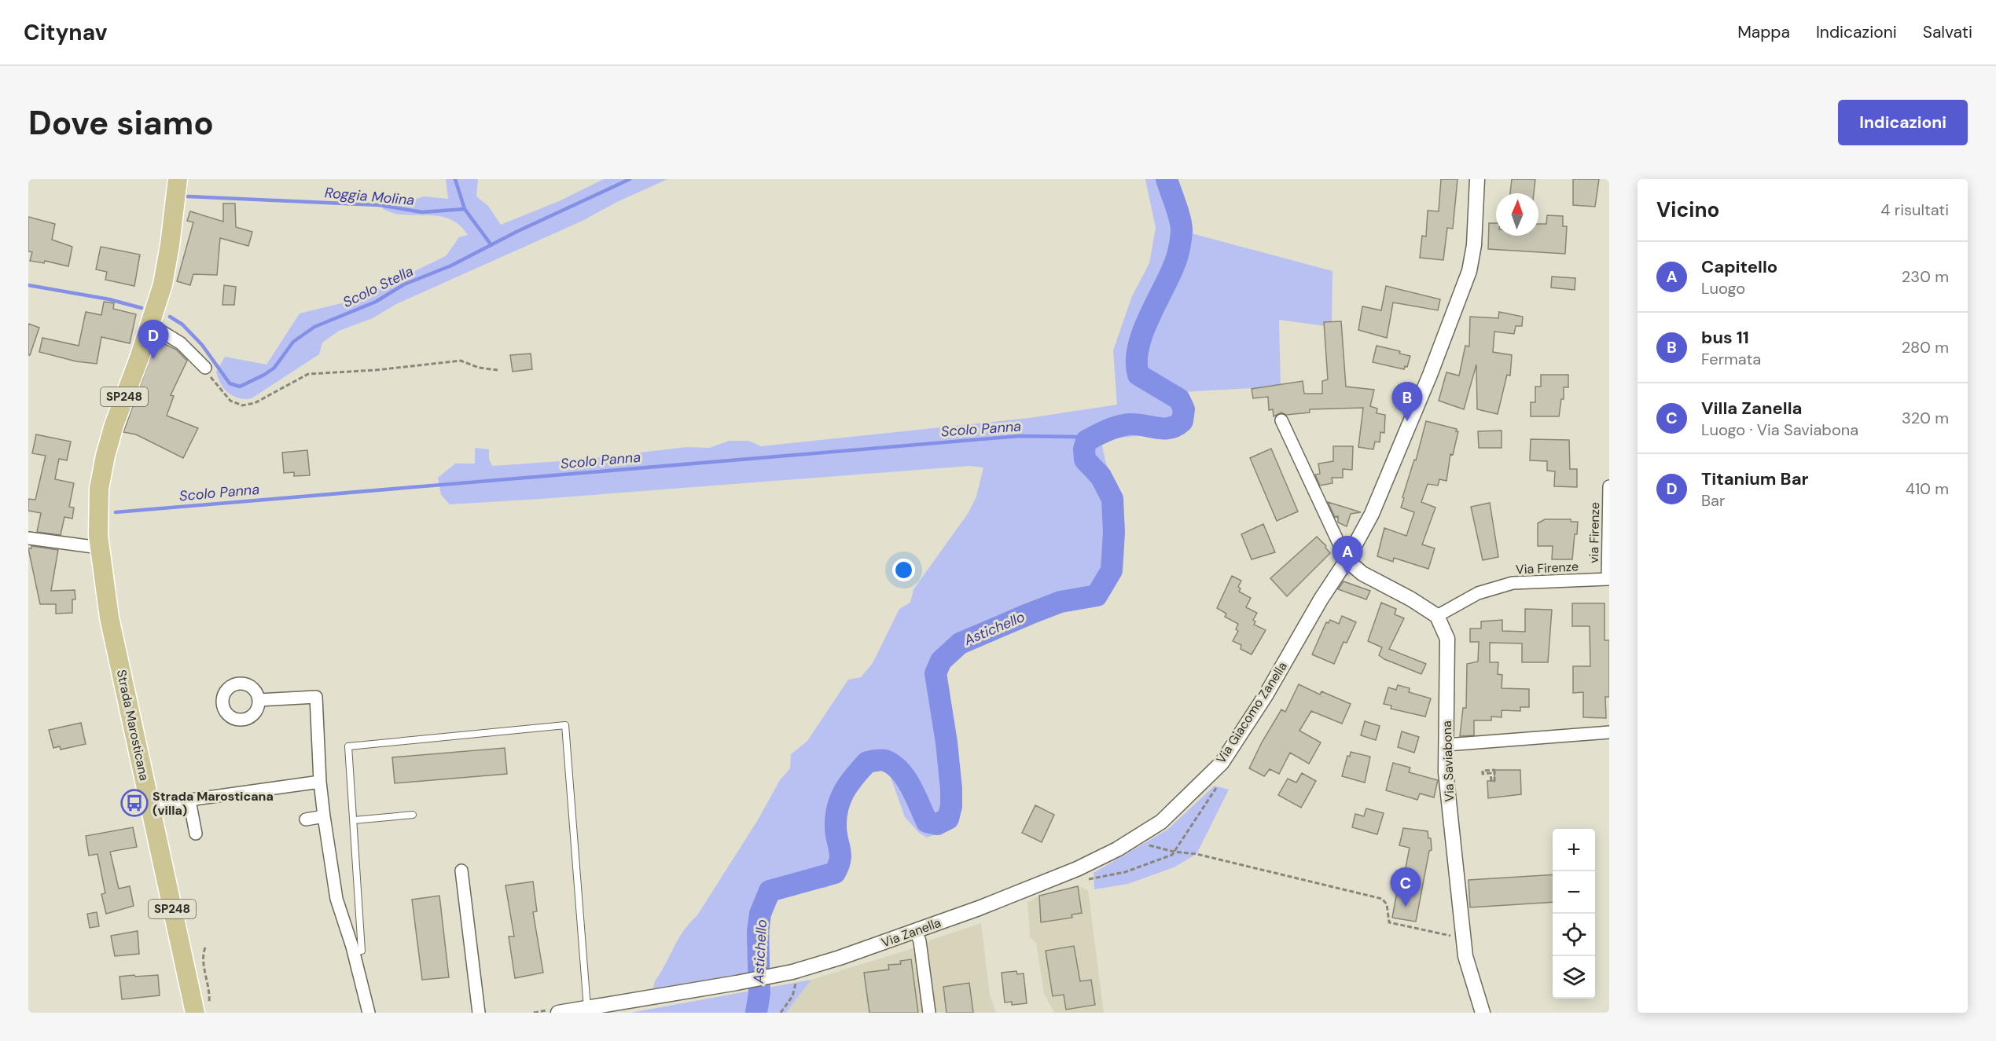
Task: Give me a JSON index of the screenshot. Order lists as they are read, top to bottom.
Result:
{
  "streets": {
    "main road": ["SP248", "Strada Marosticana"],
    "street": [
      "via Firenze",
      "Via Firenze",
      "Via Giacomo Zanella",
      "Via Saviabona",
      "Via Zanella"
    ]
  },
  "crossings": [
    ["via Firenze", "Via Firenze"],
    ["Via Firenze", "Via Saviabona"],
    ["Via Giacomo Zanella", "Via Zanella"]
  ],
  "water": [
    "Roggia Molina",
    "Scolo Stella",
    "Scolo Panna",
    "Astichello"
  ],
  "places": {
    "bus stop": ["Strada Marosticana (villa)"]
  },
  "north": "top",
  "page": {
    "header": "Citynav",
    "nav": ["Mappa", "Indicazioni", "Salvati"],
    "buttons": "Indicazioni",
    "title": "Dove siamo",
    "heading": ["Vicino", "4 risultati"],
    "list": [
      {
        "mark": "A",
        "name": "Capitello",
        "note": "Luogo",
        "value": "230 m"
      },
      {
        "mark": "B",
        "name": "bus 11",
        "note": "Fermata",
        "value": "280 m"
      },
      {
        "mark": "C",
        "name": "Villa Zanella",
        "note": "Luogo · Via Saviabona",
        "value": "320 m"
      },
      {
        "mark": "D",
        "name": "Titanium Bar",
        "note": "Bar",
        "value": "410 m"
      }
    ],
    "pins": [
      "D",
      "B",
      "A",
      "C"
    ],
    "map_buttons": ["+", "−"]
  }
}
